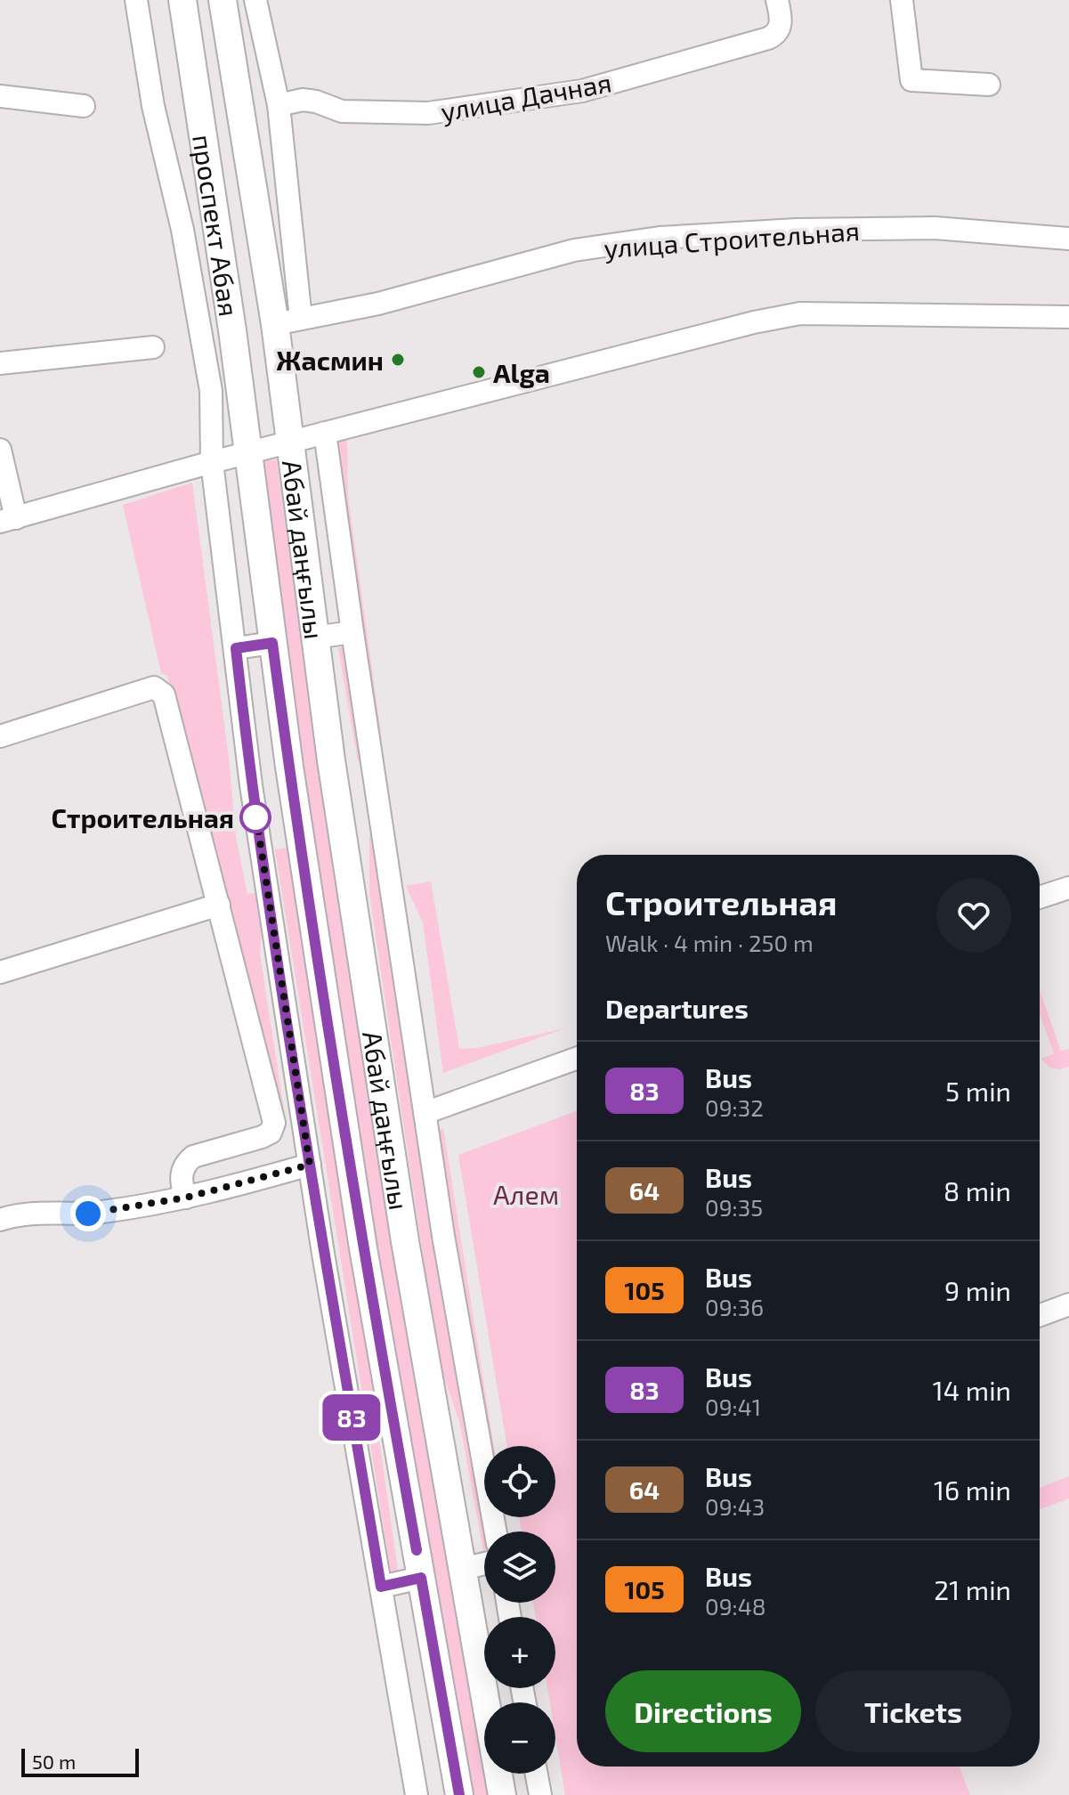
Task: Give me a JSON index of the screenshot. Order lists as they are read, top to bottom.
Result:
{
  "streets": {
    "main road": ["проспект Абая", "Абай даңғылы"],
    "street": ["улица Дачная", "улица Строительная"]
  },
  "crossings": [
    ["проспект Абая", "улица Строительная"],
    ["проспект Абая", "Абай даңғылы"]
  ],
  "parks": ["Алем"],
  "places": ["Жасмин", "Alga", "Строительная"],
  "lines": ["bus line 83"],
  "scale_bar": "50 m",
  "page": {
    "on_map": "83",
    "heading": [
      ["Строительная", "Walk · 4 min · 250 m"],
      "Departures"
    ],
    "list": [
      {
        "mark": "83",
        "name": "Bus",
        "note": "09:32",
        "value": "5 min"
      },
      {
        "mark": "64",
        "name": "Bus",
        "note": "09:35",
        "value": "8 min"
      },
      {
        "mark": "105",
        "name": "Bus",
        "note": "09:36",
        "value": "9 min"
      },
      {
        "mark": "83",
        "name": "Bus",
        "note": "09:41",
        "value": "14 min"
      },
      {
        "mark": "64",
        "name": "Bus",
        "note": "09:43",
        "value": "16 min"
      },
      {
        "mark": "105",
        "name": "Bus",
        "note": "09:48",
        "value": "21 min"
      }
    ],
    "map_buttons": ["+", "−"],
    "buttons": ["Directions", "Tickets"],
    "scale": "50 m"
  }
}
